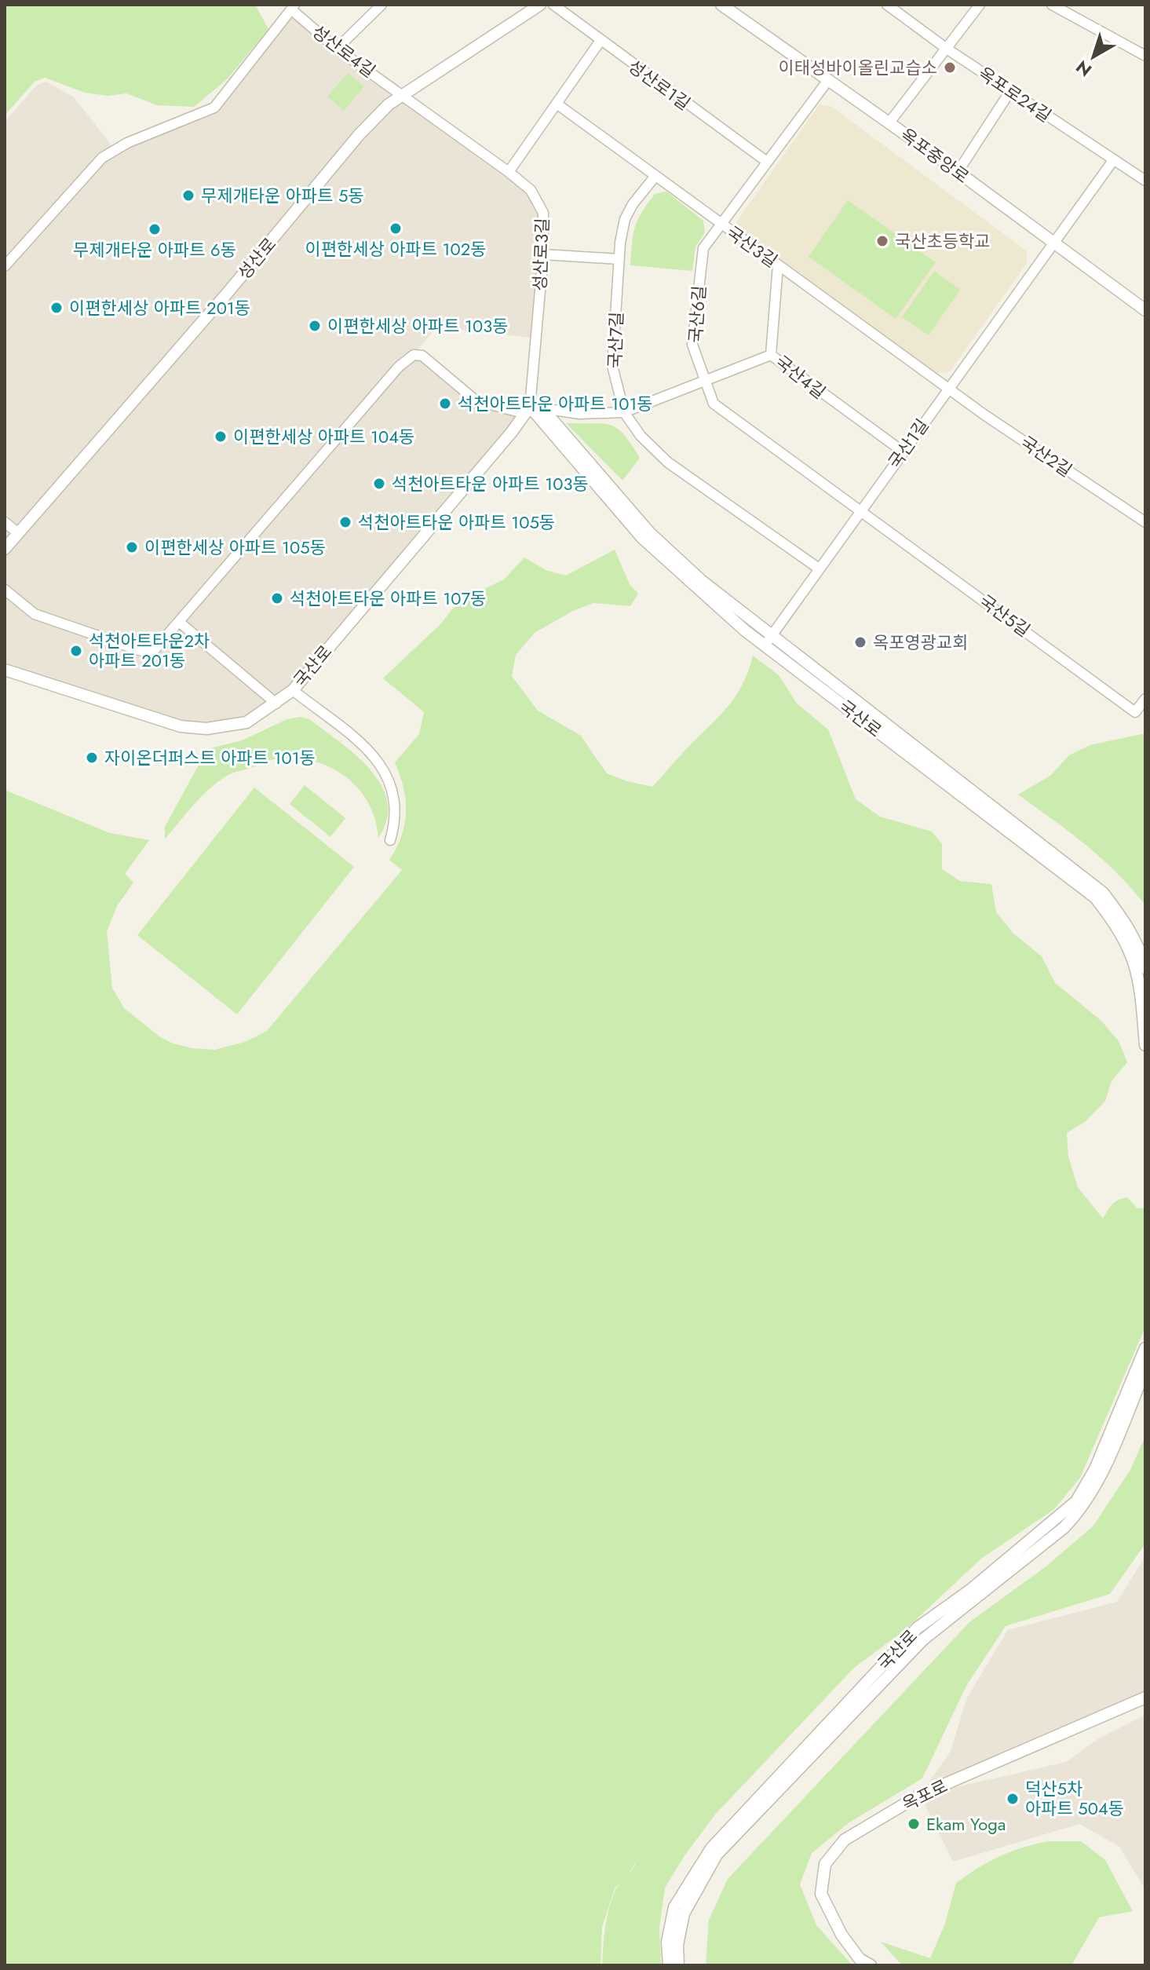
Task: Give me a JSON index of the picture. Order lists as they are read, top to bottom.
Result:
{
  "streets": {
    "street": [
      "성산로4길",
      "성산로1길",
      "옥포로24길",
      "옥포중앙로",
      "국산3길",
      "성산로3길",
      "성산로",
      "국산6길",
      "국산7길",
      "국산4길",
      "국산1길",
      "국산2길",
      "국산5길",
      "국산로",
      "옥포로"
    ]
  },
  "crossings": [
    ["성산로4길", "성산로3길"],
    ["성산로4길", "성산로"],
    ["성산로1길", "국산6길"],
    ["옥포로24길", "국산1길"],
    ["옥포중앙로", "국산6길"],
    ["옥포중앙로", "국산1길"],
    ["국산3길", "국산6길"],
    ["국산3길", "국산7길"],
    ["국산3길", "국산4길"],
    ["국산3길", "국산1길"],
    ["국산3길", "국산2길"],
    ["성산로3길", "성산로"],
    ["성산로3길", "국산로"],
    ["국산6길", "국산1길"],
    ["국산6길", "국산5길"],
    ["국산7길", "국산1길"],
    ["국산4길", "국산1길"],
    ["국산1길", "국산2길"],
    ["국산1길", "국산5길"],
    ["국산1길", "국산로"]
  ],
  "places": [
    "이태성바이올린교습소",
    "무제개타운 아파트 5동",
    "이편한세상 아파트 102동",
    "무제개타운 아파트 6동",
    "국산초등학교",
    "이편한세상 아파트 201동",
    "이편한세상 아파트 103동",
    "석천아트타운 아파트 101동",
    "이편한세상 아파트 104동",
    "석천아트타운 아파트 103동",
    "석천아트타운 아파트 105동",
    "이편한세상 아파트 105동",
    "석천아트타운 아파트 107동",
    "옥포영광교회",
    "석천아트타운2차 아파트 201동",
    "자이온더퍼스트 아파트 101동",
    "덕산5차 아파트 504동",
    "Ekam Yoga"
  ],
  "north": "bottom left"
}
